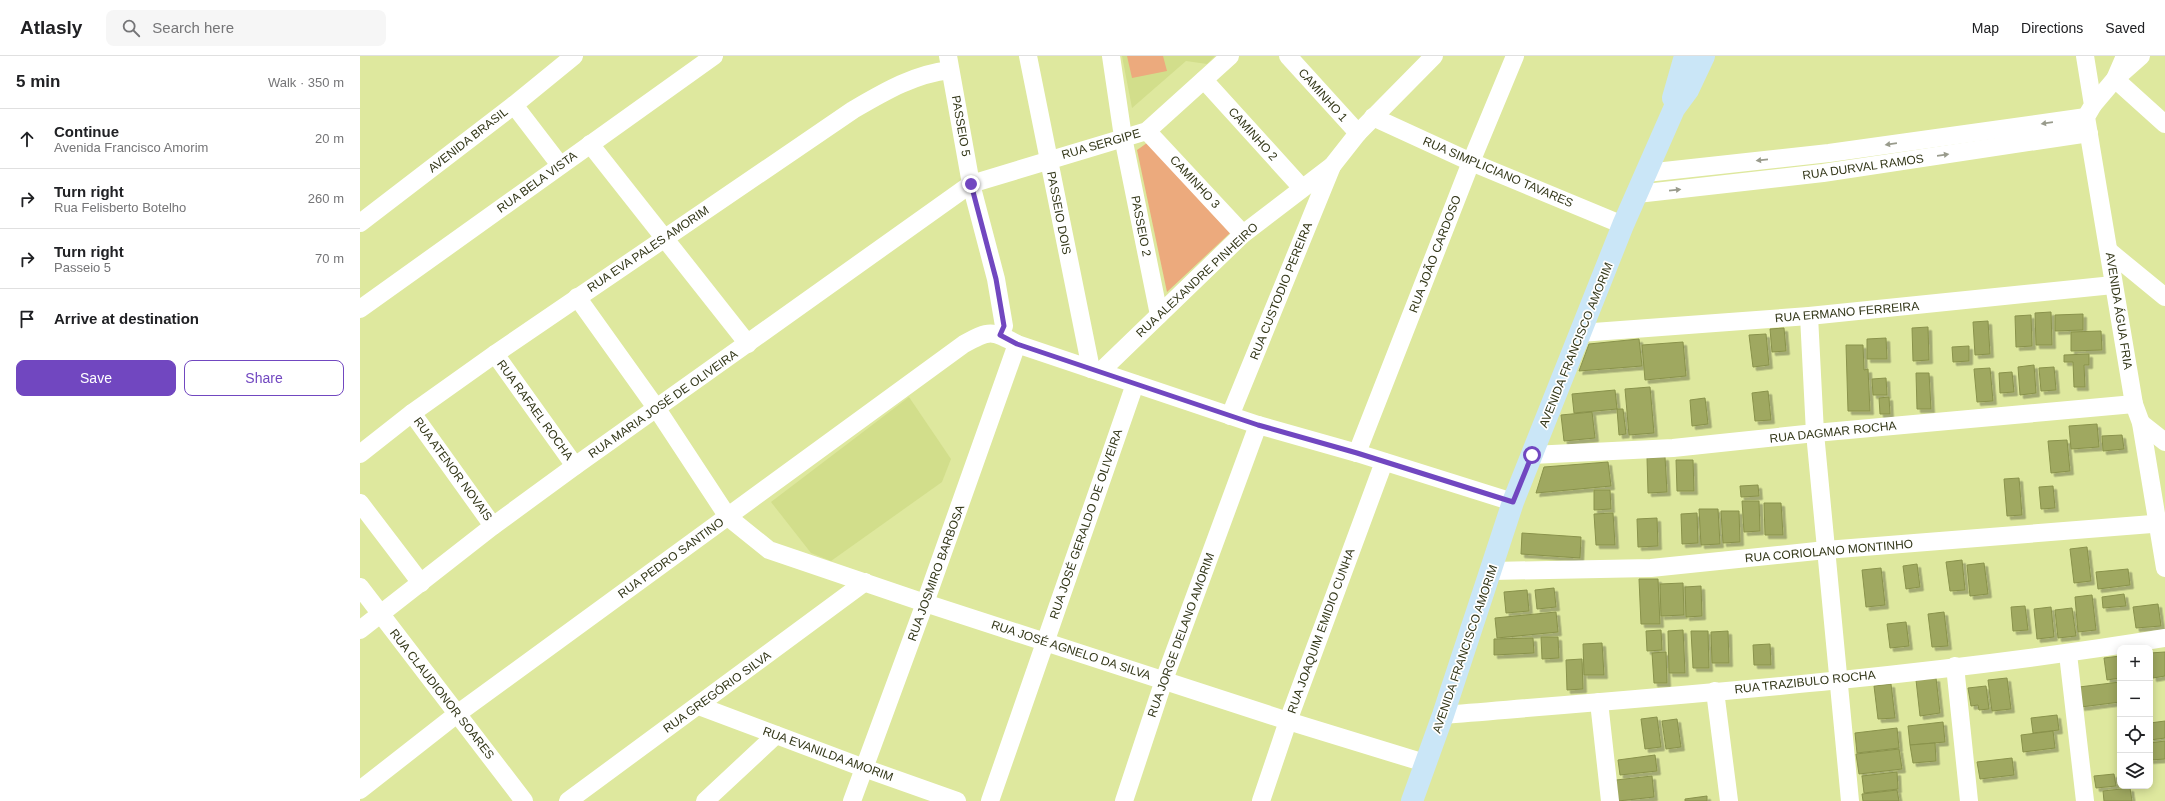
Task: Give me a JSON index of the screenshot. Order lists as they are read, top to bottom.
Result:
{
  "streets": {
    "main road": ["AVENIDA FRANCISCO AMORIM"],
    "street": [
      "CAMINHO 1",
      "PASSEIO 5",
      "CAMINHO 2",
      "AVENIDA BRASIL",
      "RUA SERGIPE",
      "RUA DURVAL RAMOS",
      "RUA SIMPLICIANO TAVARES",
      "RUA BELA VISTA",
      "CAMINHO 3",
      "PASSEIO DOIS",
      "PASSEIO 2",
      "RUA EVA PALES AMORIM",
      "RUA JOÃO CARDOSO",
      "RUA ALEXANDRE PINHEIRO",
      "RUA CUSTODIO PEREIRA",
      "AVENIDA ÁGUA FRIA",
      "RUA ERMANO FERREIRA",
      "RUA MARIA JOSÉ DE OLIVEIRA",
      "RUA RAFAEL ROCHA",
      "RUA DAGMAR ROCHA",
      "RUA ATENOR NOVAIS",
      "RUA JOSÉ GERALDO DE OLIVEIRA",
      "RUA CORIOLANO MONTINHO",
      "RUA PEDRO SANTINO",
      "RUA JOSMIRO BARBOSA",
      "RUA JOAQUIM EMIDIO CUNHA",
      "RUA JORGE DELANO AMORIM",
      "RUA JOSÉ AGNELO DA SILVA",
      "RUA TRAZIBULO ROCHA",
      "RUA GREGÓRIO SILVA",
      "RUA CLAUDIONOR SOARES",
      "RUA EVANILDA AMORIM"
    ]
  },
  "crossings": [
    ["CAMINHO 1", "RUA ALEXANDRE PINHEIRO"],
    ["PASSEIO 5", "RUA SERGIPE"],
    ["PASSEIO 5", "RUA EVA PALES AMORIM"],
    ["PASSEIO 5", "RUA MARIA JOSÉ DE OLIVEIRA"],
    ["PASSEIO 5", "RUA PEDRO SANTINO"],
    ["CAMINHO 2", "RUA SERGIPE"],
    ["CAMINHO 2", "RUA ALEXANDRE PINHEIRO"],
    ["RUA SERGIPE", "CAMINHO 3"],
    ["RUA SERGIPE", "PASSEIO DOIS"],
    ["RUA SERGIPE", "PASSEIO 2"],
    ["RUA SERGIPE", "RUA MARIA JOSÉ DE OLIVEIRA"],
    ["RUA DURVAL RAMOS", "AVENIDA ÁGUA FRIA"],
    ["RUA DURVAL RAMOS", "AVENIDA FRANCISCO AMORIM"],
    ["RUA SIMPLICIANO TAVARES", "RUA JOÃO CARDOSO"],
    ["RUA SIMPLICIANO TAVARES", "RUA ALEXANDRE PINHEIRO"],
    ["RUA SIMPLICIANO TAVARES", "AVENIDA FRANCISCO AMORIM"],
    ["CAMINHO 3", "RUA ALEXANDRE PINHEIRO"],
    ["PASSEIO DOIS", "RUA ALEXANDRE PINHEIRO"],
    ["PASSEIO 2", "RUA ALEXANDRE PINHEIRO"],
    ["RUA EVA PALES AMORIM", "RUA RAFAEL ROCHA"],
    ["RUA EVA PALES AMORIM", "RUA ATENOR NOVAIS"],
    ["RUA EVA PALES AMORIM", "RUA JOSÉ AGNELO DA SILVA"],
    ["RUA ALEXANDRE PINHEIRO", "RUA CUSTODIO PEREIRA"],
    ["AVENIDA ÁGUA FRIA", "RUA ERMANO FERREIRA"],
    ["AVENIDA ÁGUA FRIA", "RUA DAGMAR ROCHA"],
    ["AVENIDA ÁGUA FRIA", "RUA CORIOLANO MONTINHO"],
    ["RUA ERMANO FERREIRA", "AVENIDA FRANCISCO AMORIM"],
    ["AVENIDA FRANCISCO AMORIM", "RUA DAGMAR ROCHA"],
    ["AVENIDA FRANCISCO AMORIM", "RUA CORIOLANO MONTINHO"],
    ["AVENIDA FRANCISCO AMORIM", "RUA JOSÉ AGNELO DA SILVA"],
    ["AVENIDA FRANCISCO AMORIM", "RUA TRAZIBULO ROCHA"],
    ["RUA MARIA JOSÉ DE OLIVEIRA", "RUA RAFAEL ROCHA"],
    ["RUA MARIA JOSÉ DE OLIVEIRA", "RUA ATENOR NOVAIS"],
    ["RUA MARIA JOSÉ DE OLIVEIRA", "RUA JOSÉ AGNELO DA SILVA"],
    ["RUA MARIA JOSÉ DE OLIVEIRA", "RUA CLAUDIONOR SOARES"],
    ["RUA JOSÉ GERALDO DE OLIVEIRA", "RUA JOSÉ AGNELO DA SILVA"],
    ["RUA PEDRO SANTINO", "RUA JOSÉ AGNELO DA SILVA"],
    ["RUA PEDRO SANTINO", "RUA CLAUDIONOR SOARES"],
    ["RUA JOSMIRO BARBOSA", "RUA JOSÉ AGNELO DA SILVA"],
    ["RUA JOSMIRO BARBOSA", "RUA EVANILDA AMORIM"],
    ["RUA JOAQUIM EMIDIO CUNHA", "RUA JOSÉ AGNELO DA SILVA"],
    ["RUA JORGE DELANO AMORIM", "RUA JOSÉ AGNELO DA SILVA"],
    ["RUA JOSÉ AGNELO DA SILVA", "RUA GREGÓRIO SILVA"],
    ["RUA GREGÓRIO SILVA", "RUA EVANILDA AMORIM"]
  ],
  "page": {
    "header": "Atlasly",
    "search": "Search here",
    "nav": ["Map", "Directions", "Saved"],
    "heading": ["5 min", "Walk · 350 m"],
    "list": [
      ["Continue", "Avenida Francisco Amorim", "20 m"],
      ["Turn right", "Rua Felisberto Botelho", "260 m"],
      ["Turn right", "Passeio 5", "70 m"],
      "Arrive at destination"
    ],
    "buttons": ["Save", "Share"],
    "map_buttons": ["+", "−"]
  }
}
